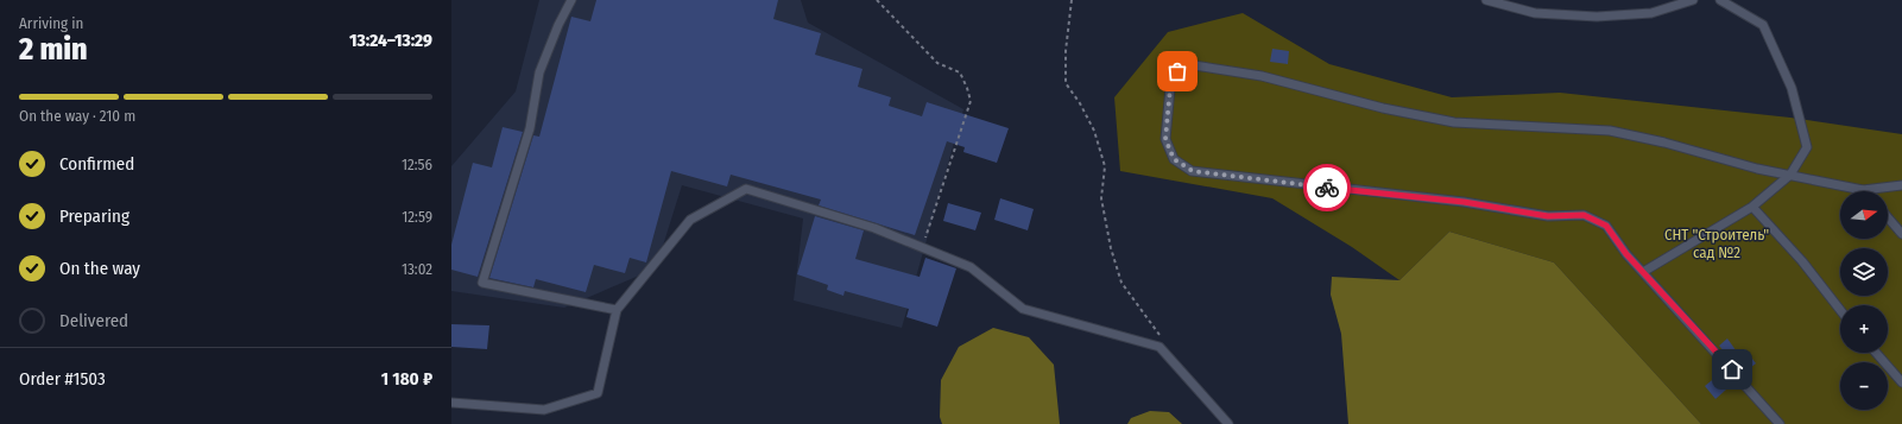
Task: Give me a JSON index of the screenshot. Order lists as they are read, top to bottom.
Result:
{
  "parks": ["СНТ \"Строитель\" сад №2"],
  "north": "right",
  "page": {
    "heading": ["2 min", "Arriving in", "13:24–13:29"],
    "panel": ["Order #1503", "1 180 ₽"],
    "bar": "On the way · 210 m",
    "list": [
      ["Confirmed", "12:56"],
      ["Preparing", "12:59"],
      ["On the way", "13:02"],
      "Delivered"
    ],
    "map_buttons": ["+", "−"]
  }
}
